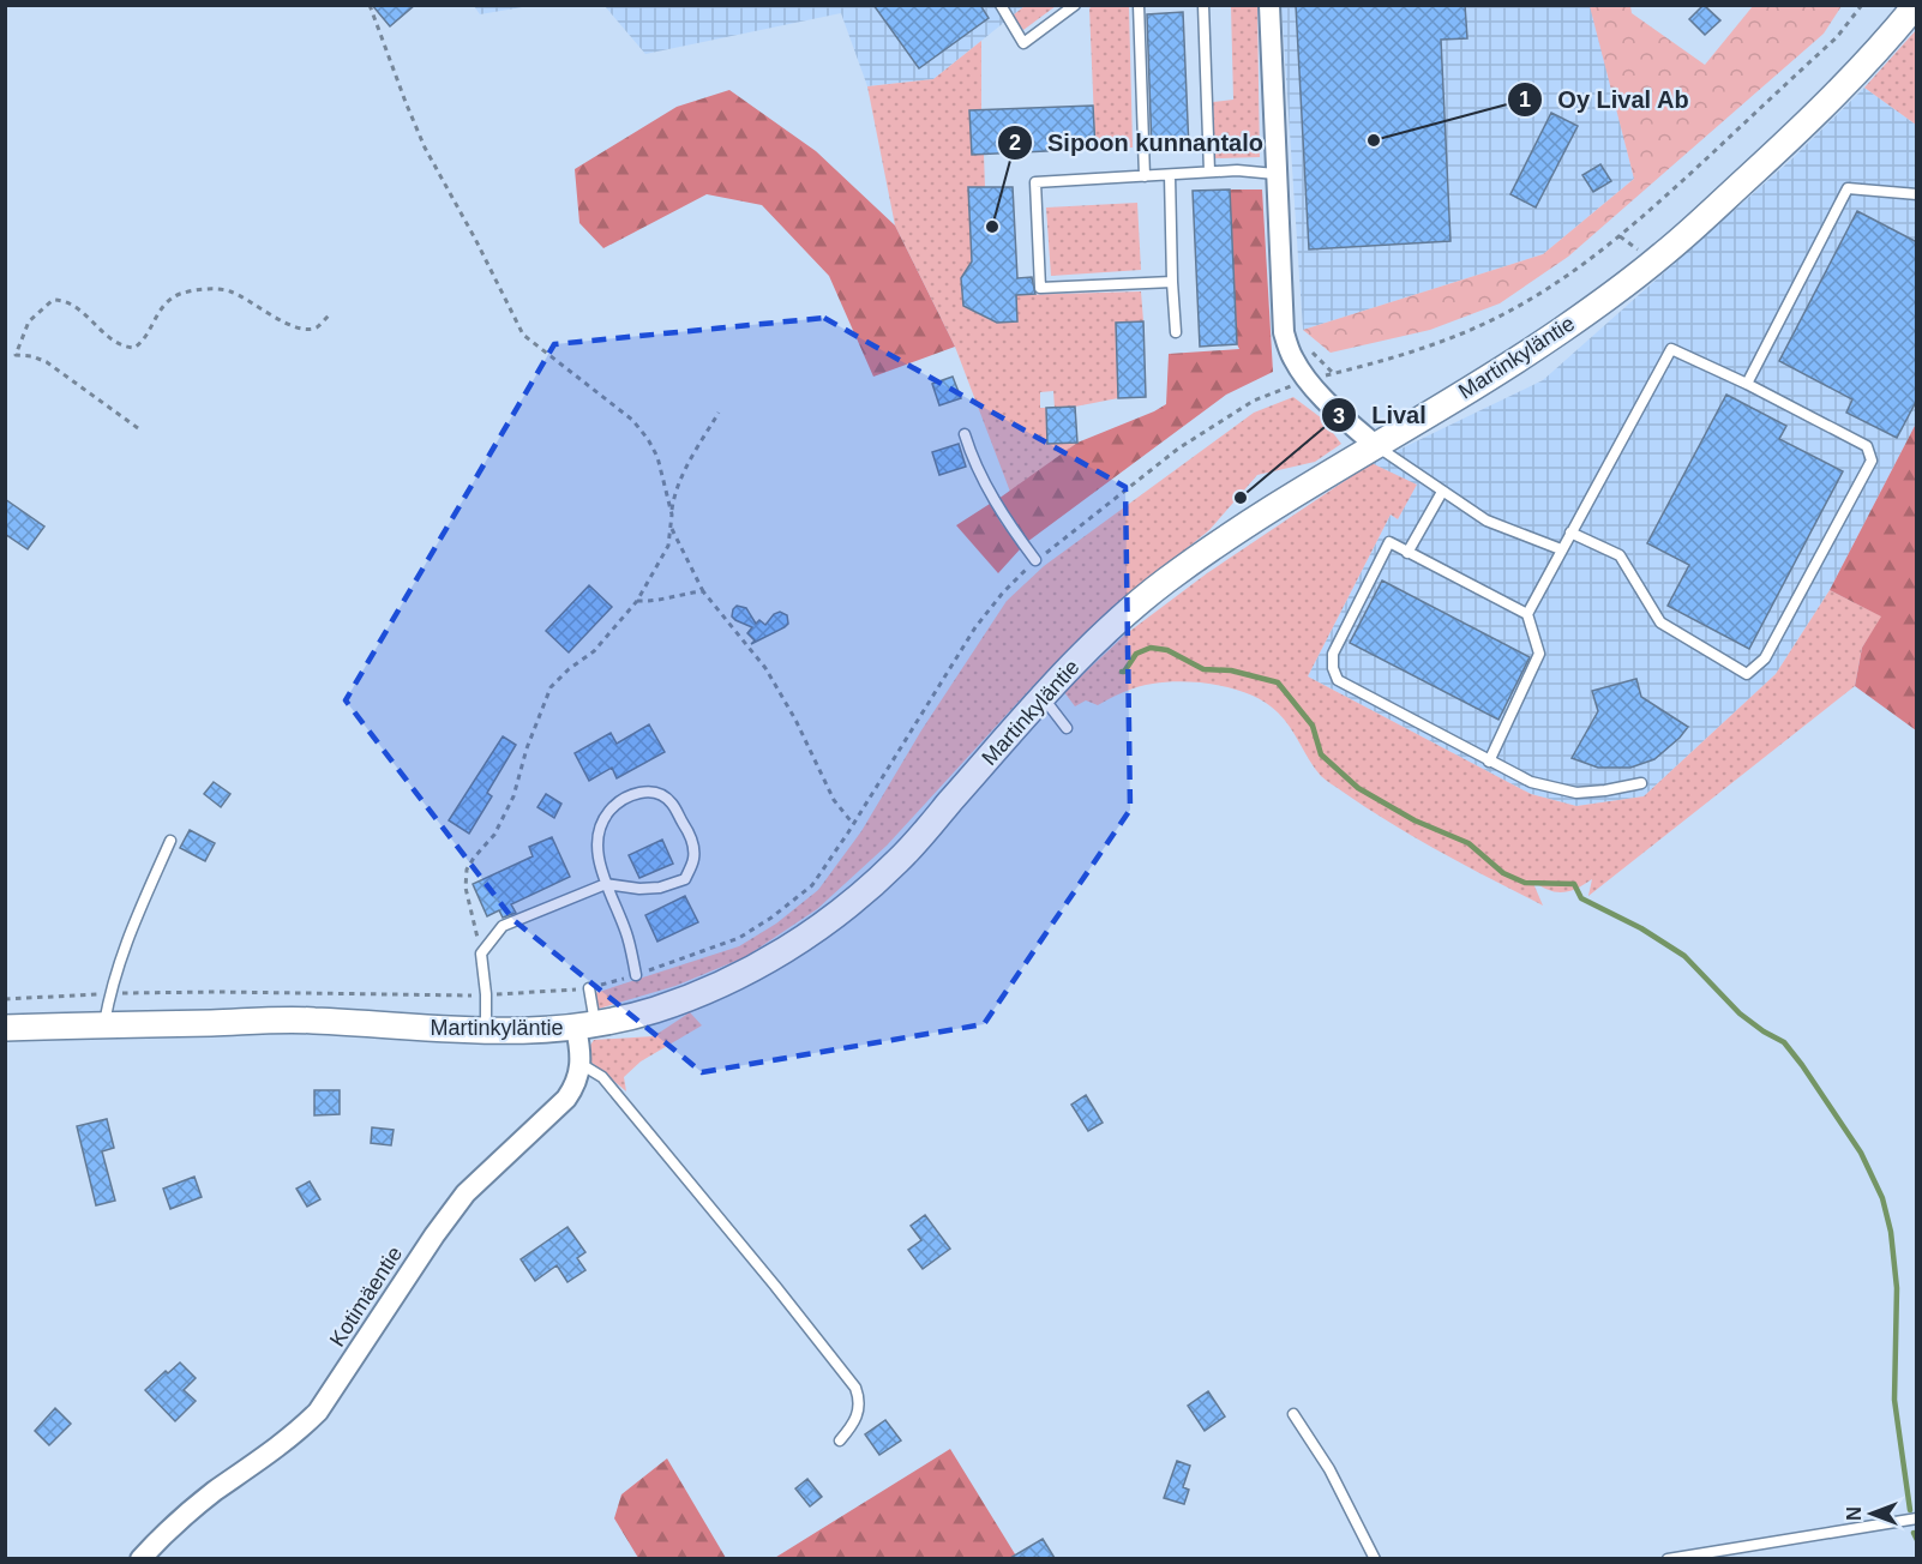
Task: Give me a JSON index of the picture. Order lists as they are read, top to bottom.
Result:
{
  "streets": {
    "street": ["Martinkyläntie", "Kotimäentie"]
  },
  "crossings": [
    ["Martinkyläntie", "Kotimäentie"]
  ],
  "places": ["Oy Lival Ab", "Sipoon kunnantalo", "Lival"],
  "north": "left"
}
